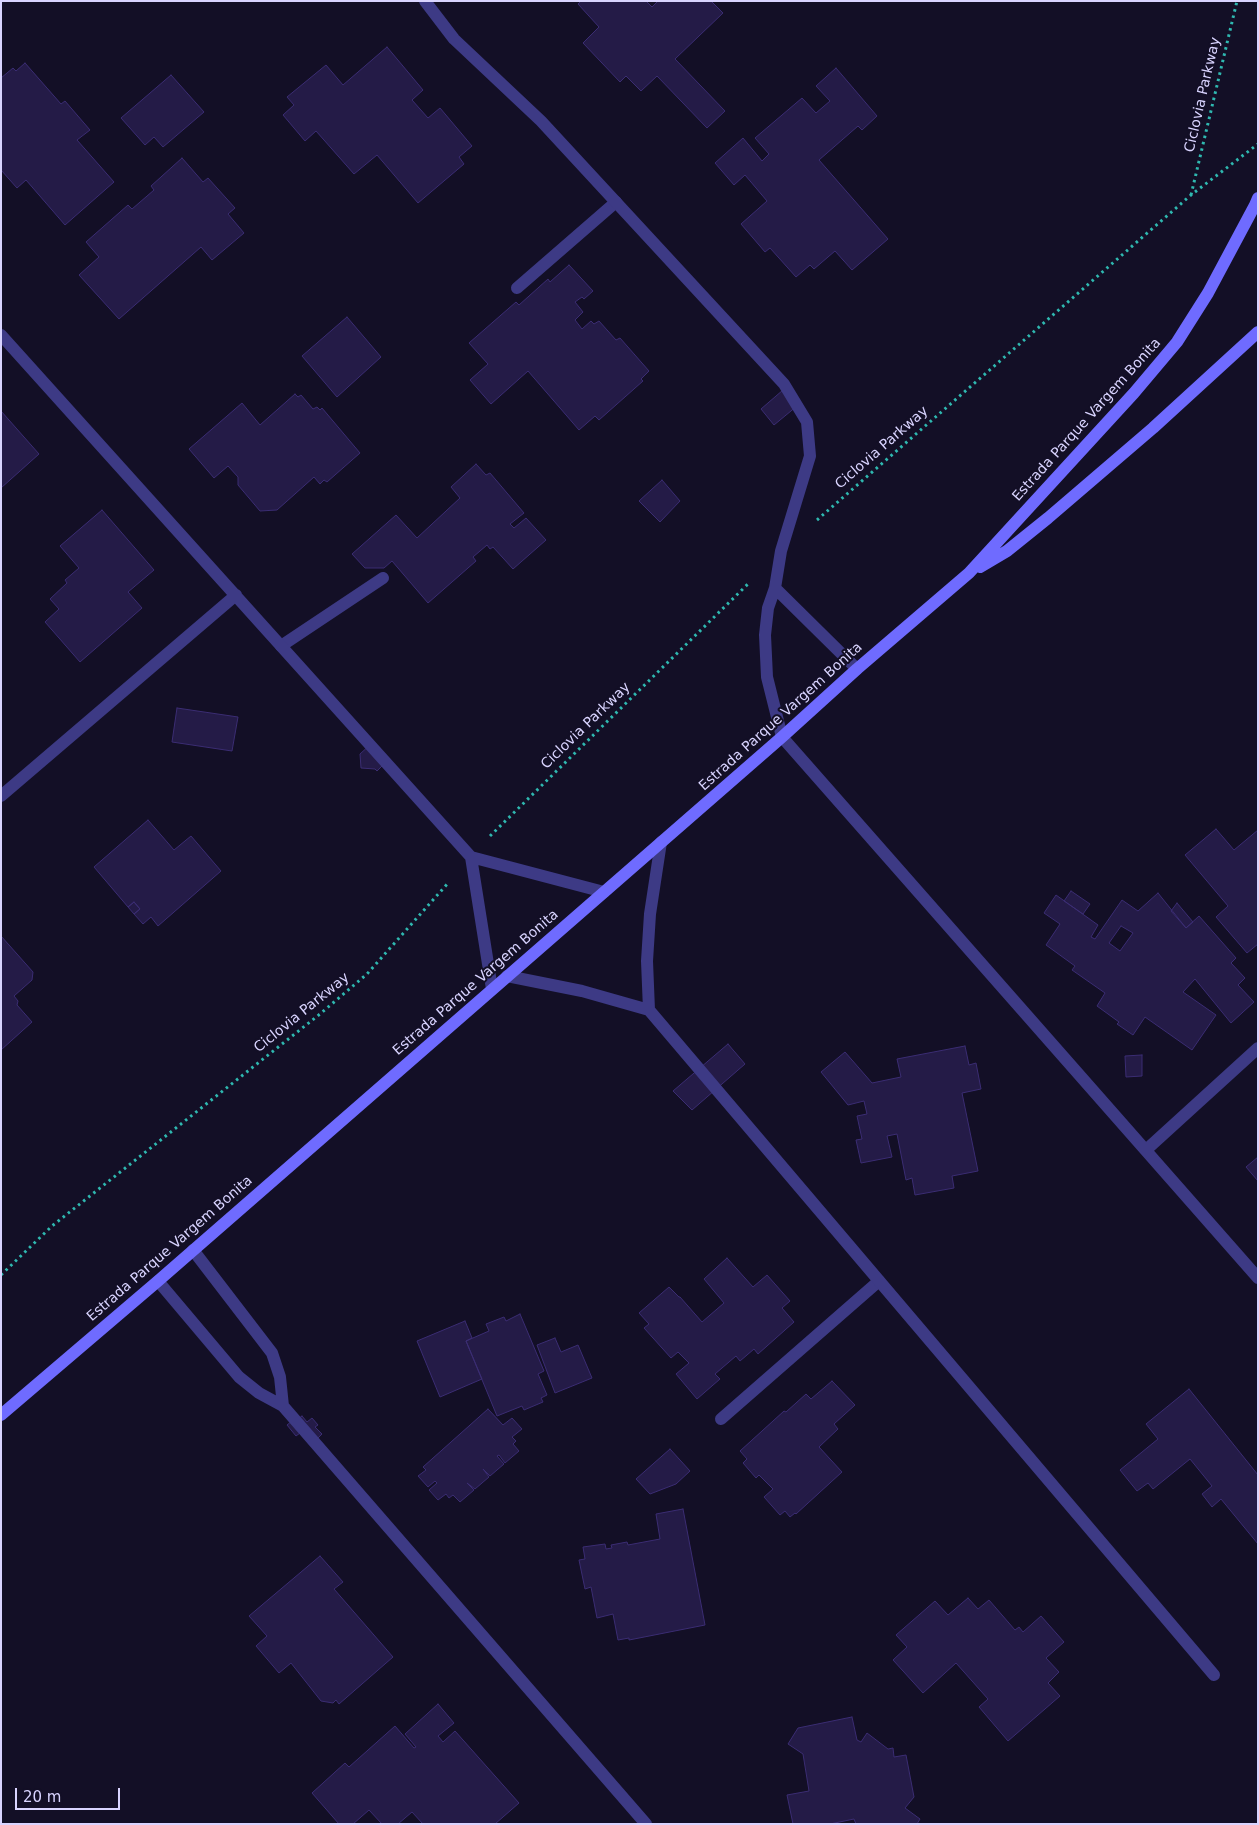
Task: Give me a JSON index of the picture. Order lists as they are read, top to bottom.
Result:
{
  "streets": {
    "main road": ["Estrada Parque Vargem Bonita"],
    "path": ["Ciclovia Parkway"]
  },
  "scale_bar": "20 m"
}
